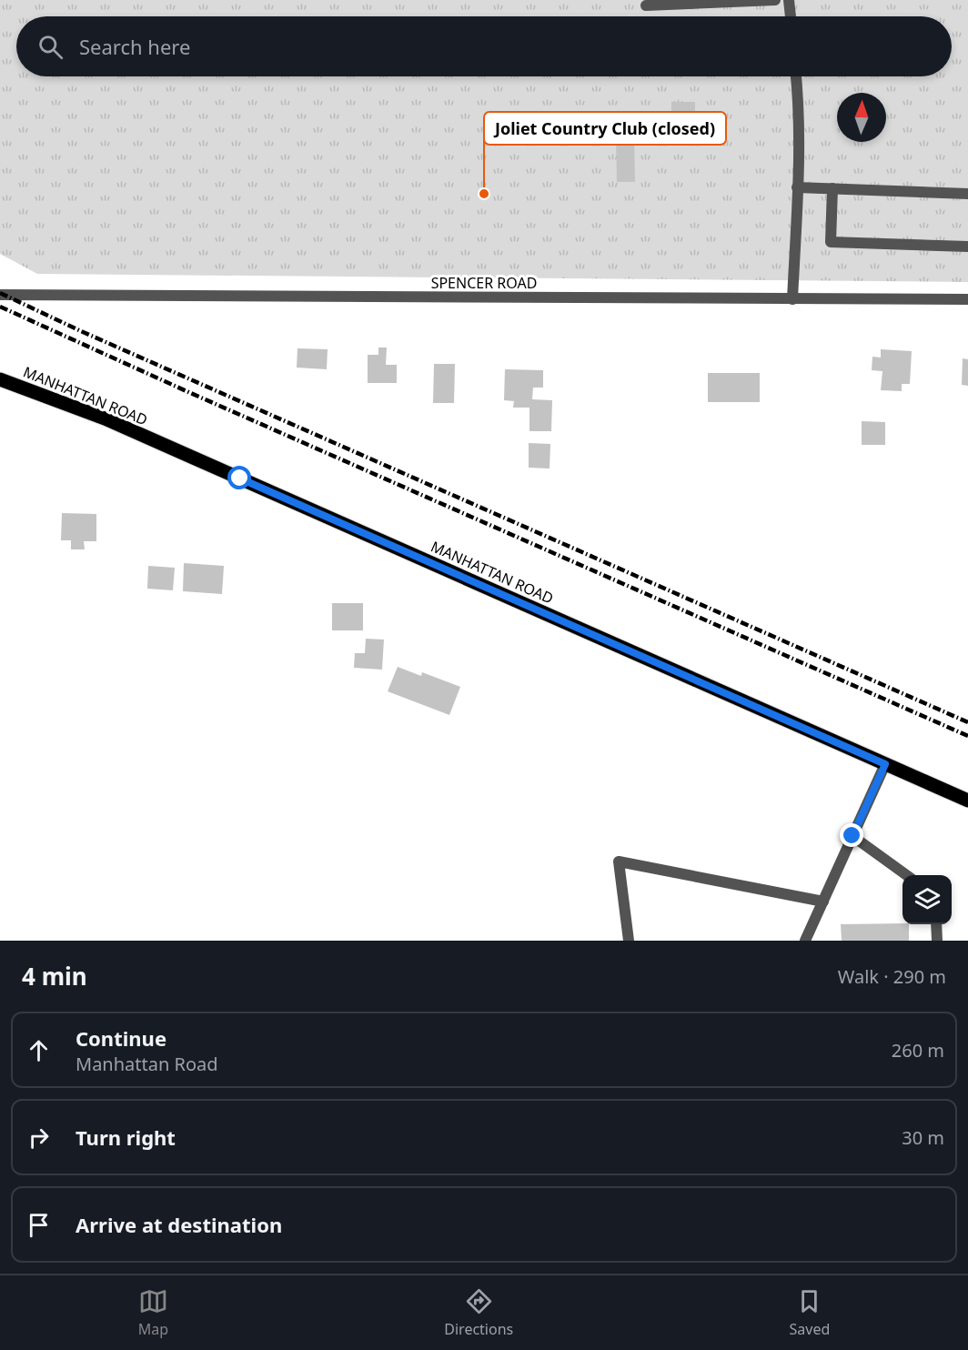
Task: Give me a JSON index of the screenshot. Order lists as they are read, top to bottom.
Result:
{
  "streets": {
    "main road": ["MANHATTAN ROAD"],
    "street": ["SPENCER ROAD"]
  },
  "places": ["Joliet Country Club (closed)"],
  "north": "top",
  "page": {
    "search": "Search here",
    "heading": ["4 min", "Walk · 290 m"],
    "list": [
      ["Continue", "Manhattan Road", "260 m"],
      ["Turn right", "30 m"],
      "Arrive at destination"
    ],
    "nav": ["Map", "Directions", "Saved"]
  }
}
